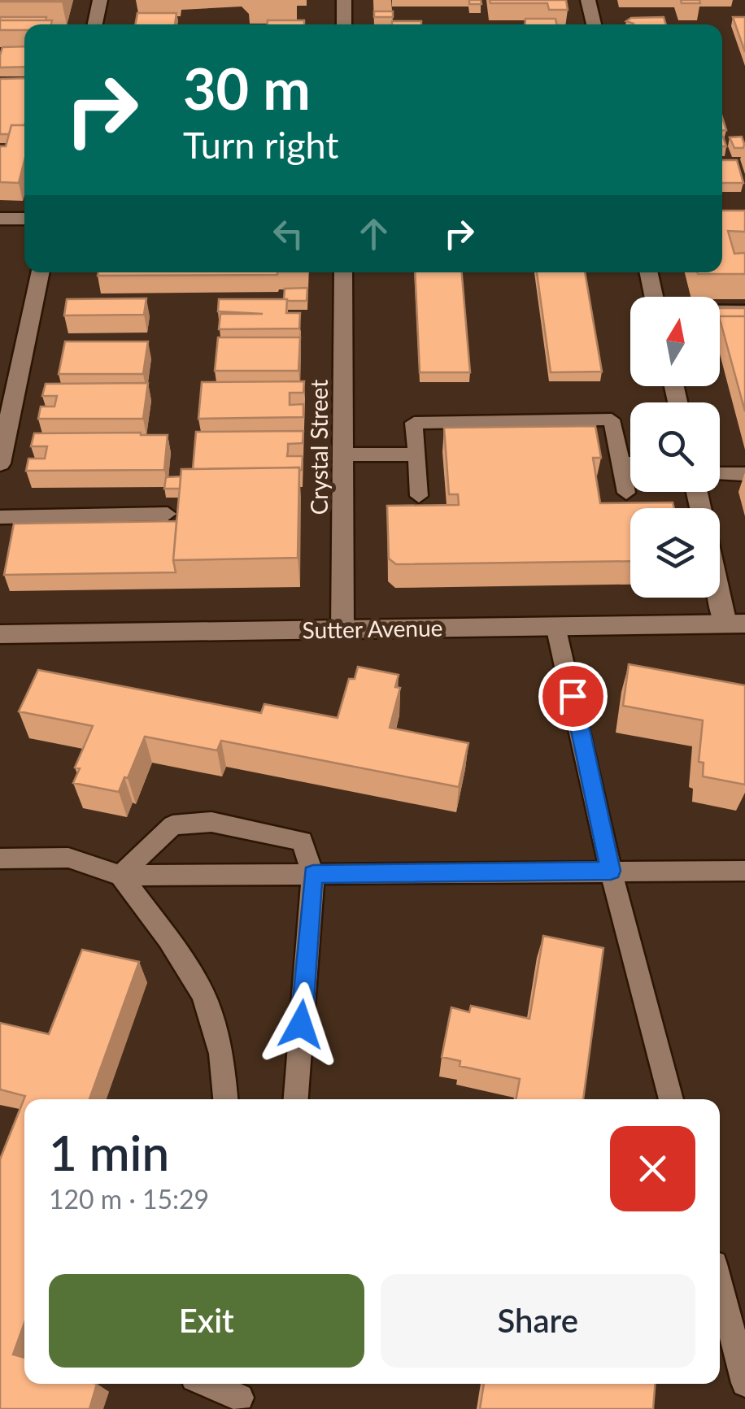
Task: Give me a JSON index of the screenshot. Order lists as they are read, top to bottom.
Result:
{
  "streets": {
    "street": ["Crystal Street", "Sutter Avenue"]
  },
  "crossings": [
    ["Crystal Street", "Sutter Avenue"]
  ],
  "north": "top",
  "page": {
    "turn": ["30 m", "Turn right"],
    "heading": ["1 min", "120 m · 15:29"],
    "buttons": ["Exit", "Share"]
  }
}
